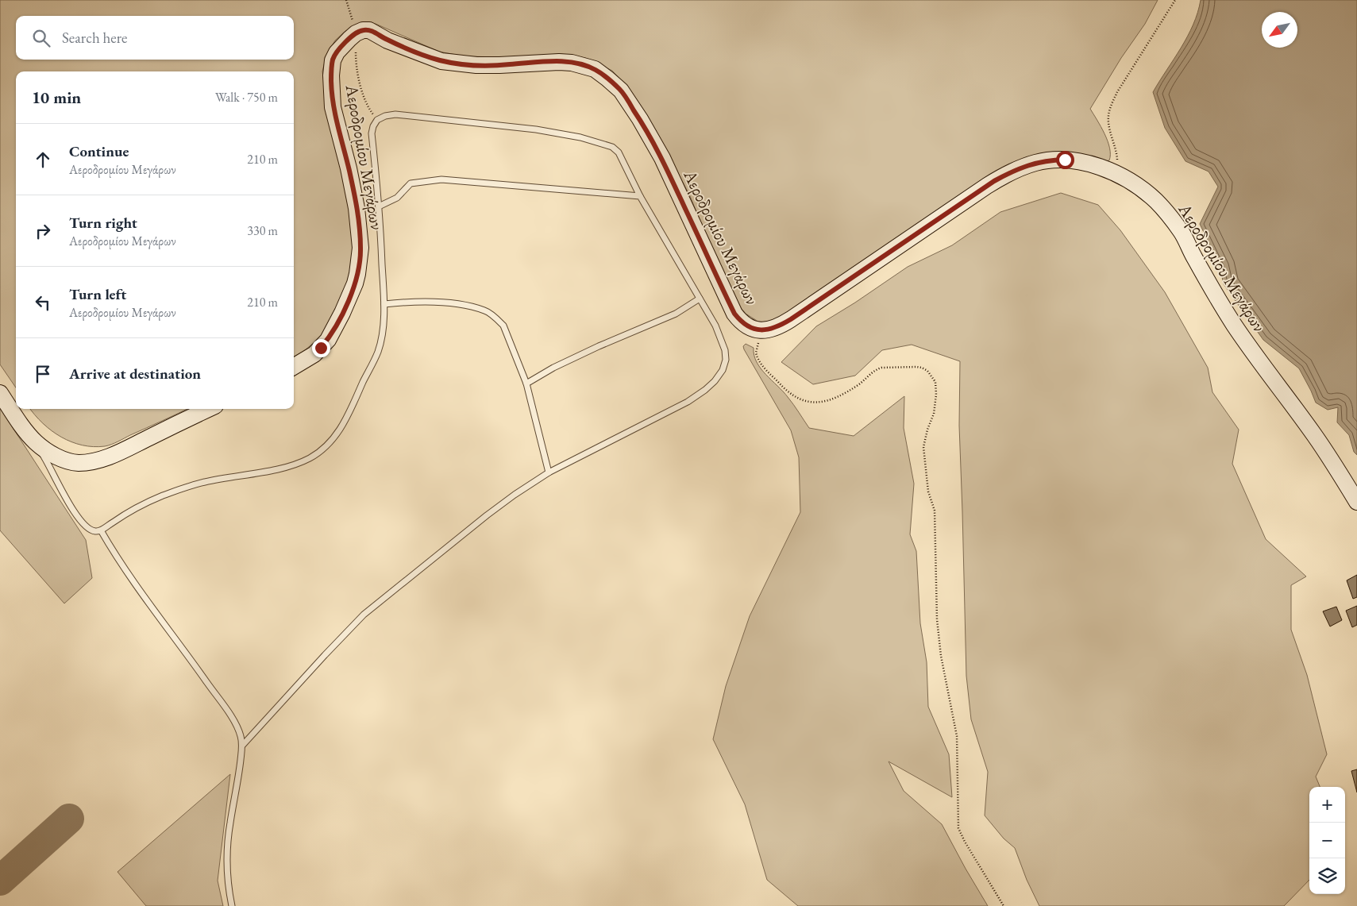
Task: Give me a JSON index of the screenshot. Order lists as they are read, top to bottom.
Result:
{
  "streets": {
    "main road": ["Αεροδρομίου Μεγάρων"]
  },
  "north": "bottom left",
  "page": {
    "search": "Search here",
    "heading": ["10 min", "Walk · 750 m"],
    "list": [
      ["Continue", "Αεροδρομίου Μεγάρων", "210 m"],
      ["Turn right", "Αεροδρομίου Μεγάρων", "330 m"],
      ["Turn left", "Αεροδρομίου Μεγάρων", "210 m"],
      "Arrive at destination"
    ],
    "map_buttons": ["+", "−"]
  }
}
